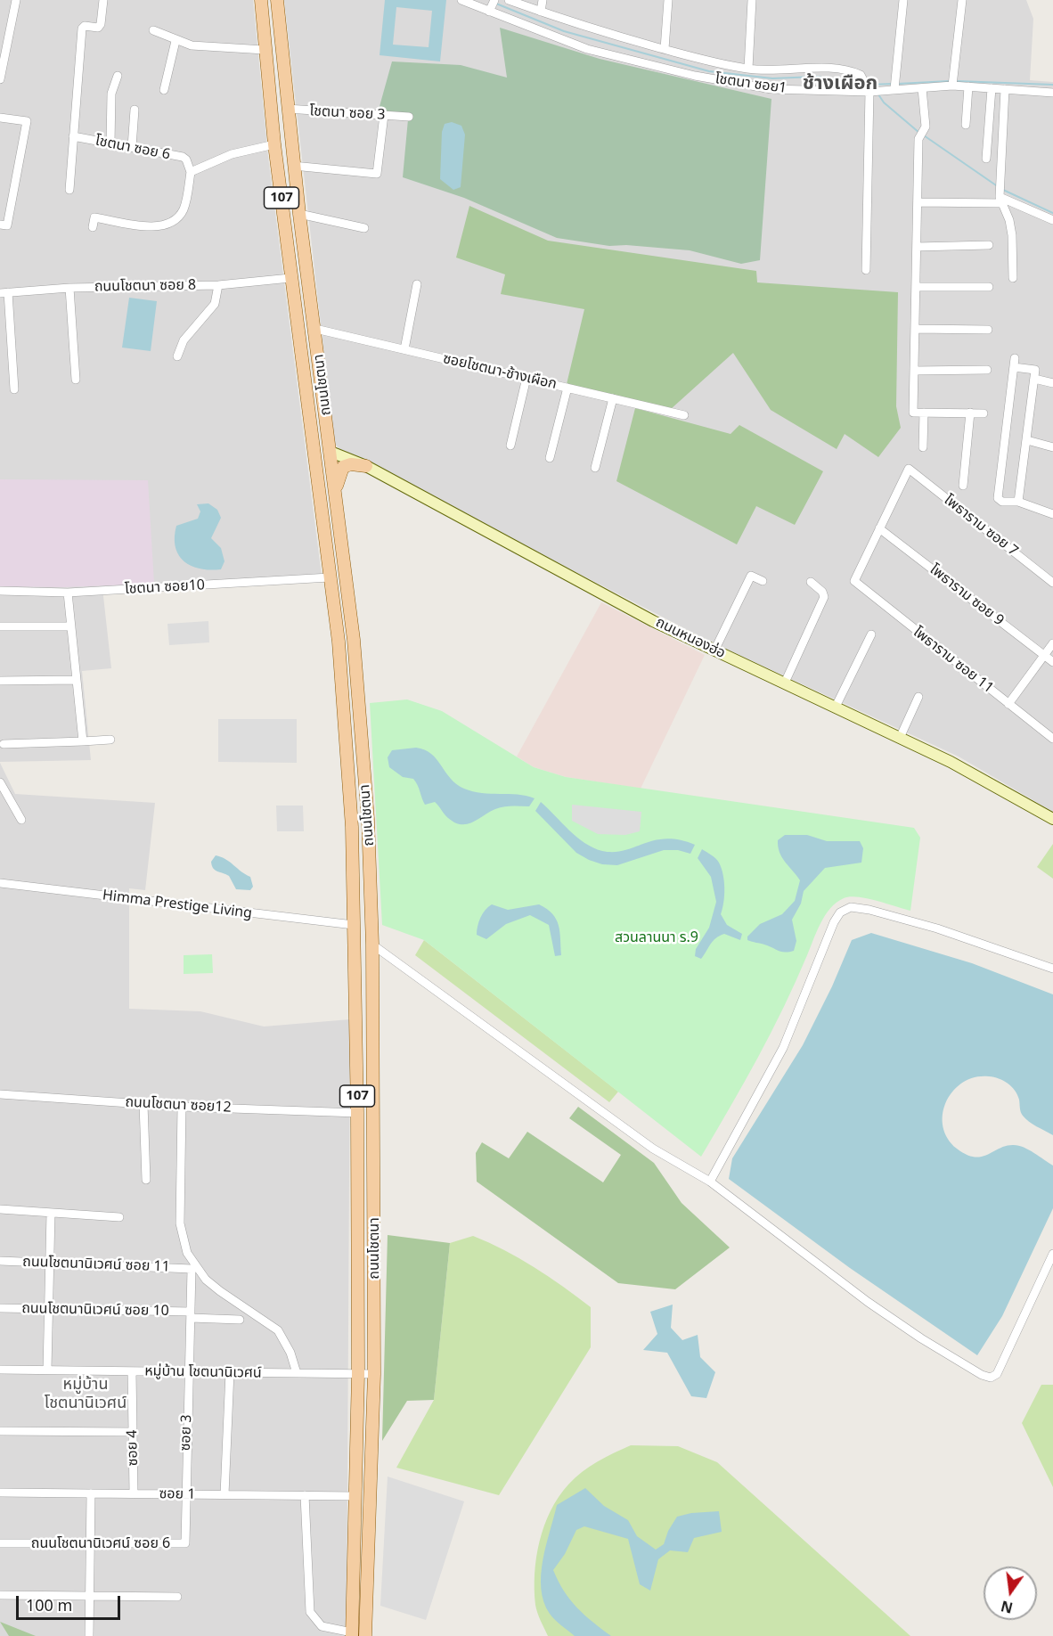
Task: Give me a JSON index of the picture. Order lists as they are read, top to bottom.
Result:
{
  "streets": {
    "main road": ["107", "ถนนโชตนา", "ถนนหนองฮ่อ"],
    "street": [
      "โชตนา ซอย1",
      "โชตนา ซอย 3",
      "โชตนา ซอย 6",
      "ถนนโชตนา ซอย 8",
      "ซอยโชตนา-ช้างเผือก",
      "โพธาราม ซอย 7",
      "โชตนา ซอย10",
      "โพธาราม ซอย 9",
      "โพธาราม ซอย 11",
      "Himma Prestige Living",
      "ถนนโชตนา ซอย12",
      "ถนนโชตนานิเวศน์ ซอย 11",
      "ถนนโชตนานิเวศน์ ซอย 10",
      "หมู่บ้าน โชตนานิเวศน์",
      "ซอย 3",
      "ซอย 4",
      "ซอย 1",
      "ถนนโชตนานิเวศน์ ซอย 6"
    ]
  },
  "crossings": [
    ["โชตนา ซอย 3", "ถนนโชตนา"],
    ["ถนนโชตนา ซอย 8", "ถนนโชตนา"],
    ["ซอยโชตนา-ช้างเผือก", "ถนนโชตนา"],
    ["ถนนโชตนา", "โชตนา ซอย10"],
    ["ถนนโชตนา", "ถนนหนองฮ่อ"],
    ["ถนนโชตนา", "Himma Prestige Living"],
    ["ถนนโชตนา", "ถนนโชตนา ซอย12"],
    ["ถนนโชตนา", "หมู่บ้าน โชตนานิเวศน์"],
    ["ถนนโชตนา", "ซอย 1"],
    ["โพธาราม ซอย 7", "โพธาราม ซอย 9"],
    ["โพธาราม ซอย 7", "โพธาราม ซอย 11"],
    ["โพธาราม ซอย 9", "โพธาราม ซอย 11"],
    ["ถนนโชตนานิเวศน์ ซอย 11", "ซอย 3"],
    ["ถนนโชตนานิเวศน์ ซอย 10", "ซอย 3"],
    ["หมู่บ้าน โชตนานิเวศน์", "ซอย 3"],
    ["หมู่บ้าน โชตนานิเวศน์", "ซอย 4"],
    ["ซอย 3", "ซอย 1"],
    ["ซอย 3", "ถนนโชตนานิเวศน์ ซอย 6"],
    ["ซอย 4", "ซอย 1"],
    ["ซอย 1", "ถนนโชตนานิเวศน์ ซอย 6"]
  ],
  "districts": ["ช้างเผือก", "หมู่บ้าน โชตนานิเวศน์"],
  "parks": ["สวนลานนา ร.9"],
  "scale_bar": "100 m",
  "north": "bottom"
}
